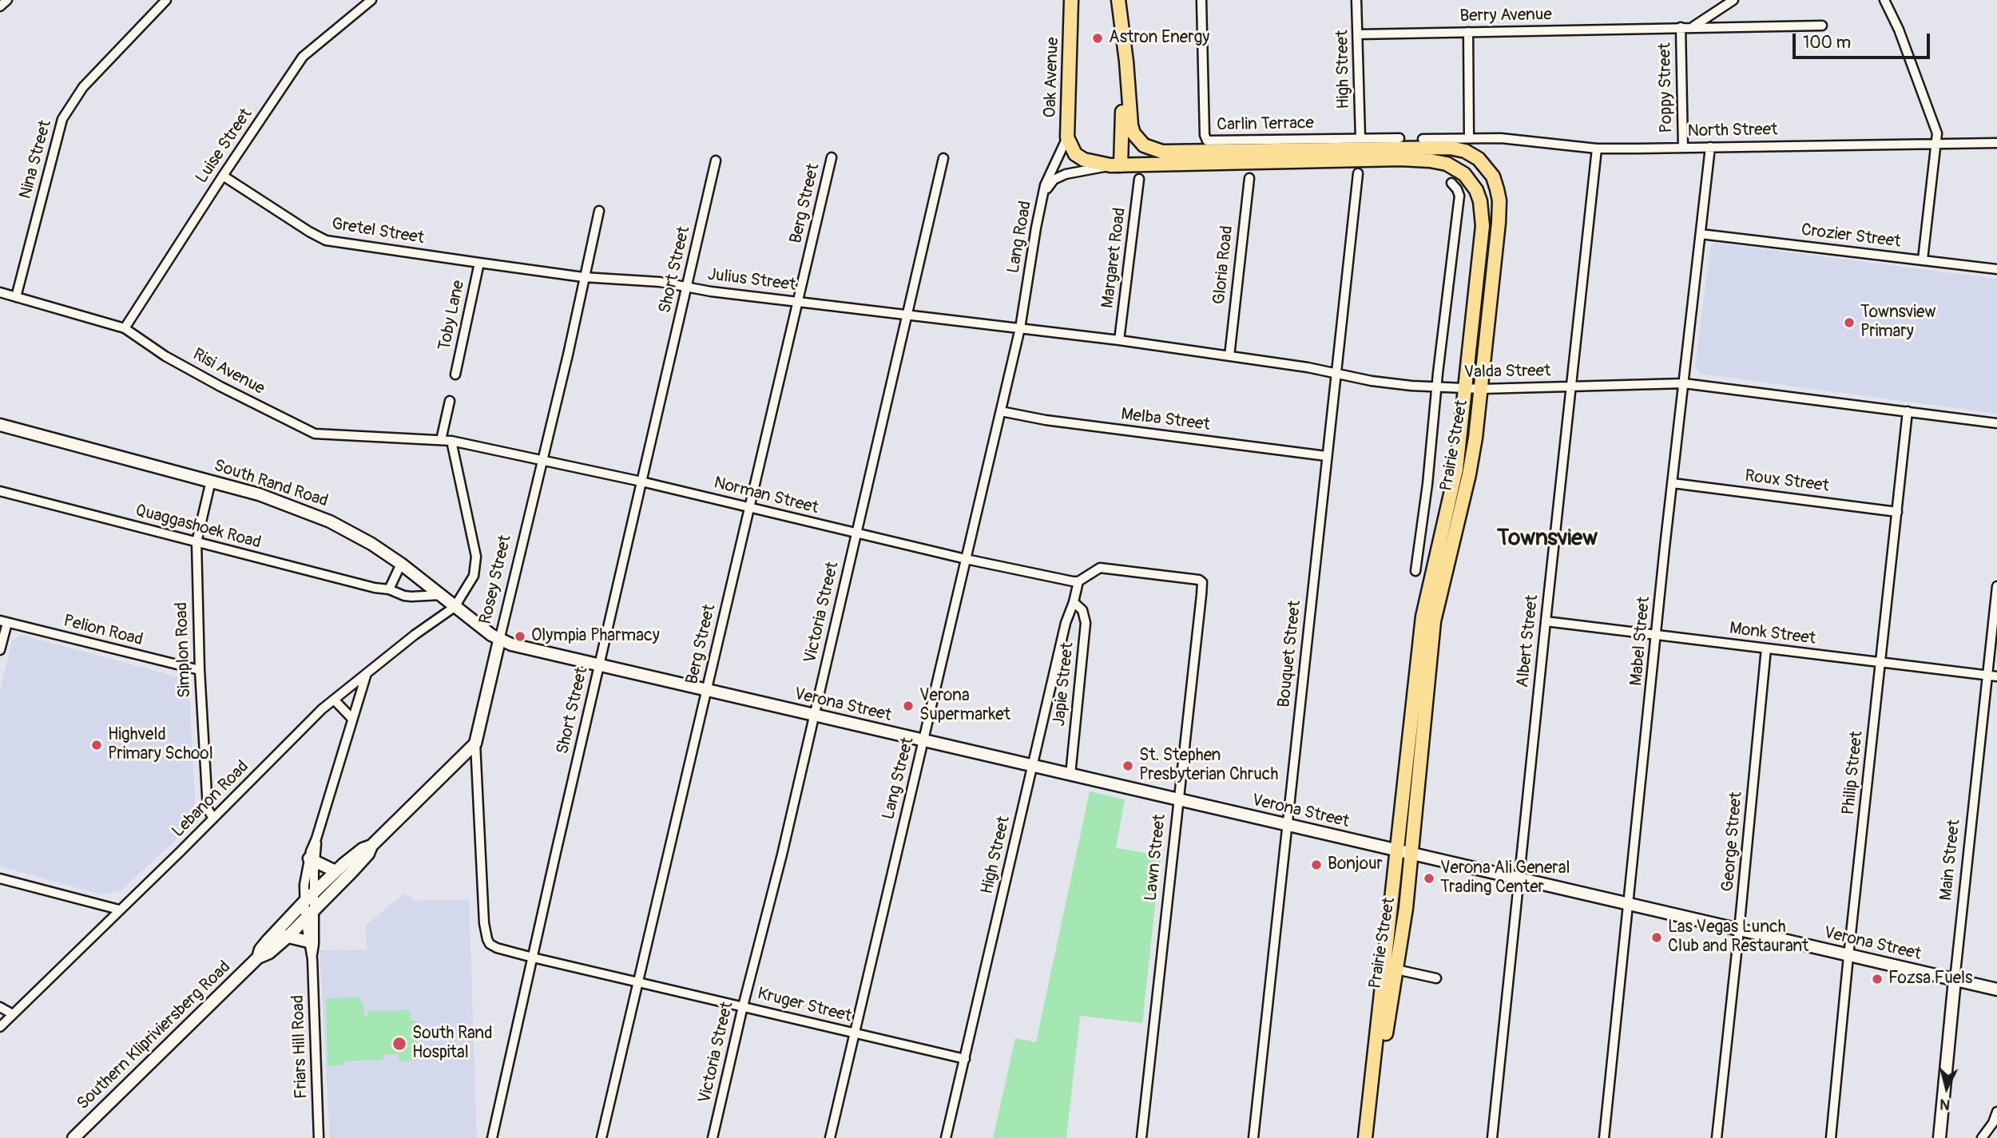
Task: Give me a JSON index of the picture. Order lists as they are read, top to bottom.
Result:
{
  "streets": {
    "main road": [
      "Oak Avenue",
      "Prairie Street",
      "South Rand Road",
      "Rosey Street",
      "Verona Street",
      "Main Street",
      "Southern Klipriviersberg Road"
    ],
    "street": [
      "Berry Avenue",
      "High Street",
      "Poppy Street",
      "Carlin Terrace",
      "North Street",
      "Luise Street",
      "Nina Street",
      "Berg Street",
      "Gretel Street",
      "Crozier Street",
      "Lang Road",
      "Margaret Road",
      "Gloria Road",
      "Short Street",
      "Julius Street",
      "Toby Lane",
      "Risi Avenue",
      "Valda Street",
      "Melba Street",
      "Roux Street",
      "Norman Street",
      "Quaggashoek Road",
      "Victoria Street",
      "Pelion Road",
      "Monk Street",
      "Albert Street",
      "Mabel Street",
      "Simplon Road",
      "Bouquet Street",
      "Japie Street",
      "Philip Street",
      "Lang Street",
      "Lebanon Road",
      "George Street",
      "Lawn Street",
      "Kruger Street",
      "Friars Hill Road"
    ]
  },
  "crossings": [
    ["Berry Avenue", "High Street"],
    ["Berry Avenue", "Poppy Street"],
    ["High Street", "Carlin Terrace"],
    ["High Street", "Norman Street"],
    ["High Street", "Japie Street"],
    ["High Street", "Verona Street"],
    ["High Street", "Lawn Street"],
    ["High Street", "Kruger Street"],
    ["Oak Avenue", "Prairie Street"],
    ["Poppy Street", "North Street"],
    ["North Street", "Albert Street"],
    ["North Street", "Mabel Street"],
    ["Luise Street", "Gretel Street"],
    ["Luise Street", "Risi Avenue"],
    ["Nina Street", "Risi Avenue"],
    ["Berg Street", "Julius Street"],
    ["Berg Street", "Norman Street"],
    ["Berg Street", "Verona Street"],
    ["Berg Street", "Kruger Street"],
    ["Gretel Street", "Julius Street"],
    ["Gretel Street", "Toby Lane"],
    ["Crozier Street", "Mabel Street"],
    ["Lang Road", "Julius Street"],
    ["Lang Road", "Valda Street"],
    ["Lang Road", "Prairie Street"],
    ["Lang Road", "Lang Street"],
    ["Margaret Road", "Valda Street"],
    ["Gloria Road", "Valda Street"],
    ["Short Street", "Julius Street"],
    ["Short Street", "Norman Street"],
    ["Short Street", "Verona Street"],
    ["Short Street", "Kruger Street"],
    ["Julius Street", "Toby Lane"],
    ["Julius Street", "Valda Street"],
    ["Julius Street", "Rosey Street"],
    ["Julius Street", "Victoria Street"],
    ["Julius Street", "Lang Street"],
    ["Risi Avenue", "Norman Street"],
    ["Valda Street", "Prairie Street"],
    ["Valda Street", "Albert Street"],
    ["Valda Street", "Mabel Street"],
    ["Valda Street", "Bouquet Street"],
    ["Valda Street", "Philip Street"],
    ["Valda Street", "Lang Street"],
    ["Melba Street", "Bouquet Street"],
    ["Melba Street", "Lang Street"],
    ["Prairie Street", "Verona Street"],
    ["Roux Street", "Mabel Street"],
    ["Roux Street", "Philip Street"],
    ["South Rand Road", "Quaggashoek Road"],
    ["South Rand Road", "Rosey Street"],
    ["South Rand Road", "Simplon Road"],
    ["South Rand Road", "Verona Street"],
    ["South Rand Road", "Lebanon Road"],
    ["Norman Street", "Rosey Street"],
    ["Norman Street", "Victoria Street"],
    ["Norman Street", "Lang Street"],
    ["Norman Street", "Lawn Street"],
    ["Quaggashoek Road", "Simplon Road"],
    ["Rosey Street", "Verona Street"],
    ["Rosey Street", "Kruger Street"],
    ["Rosey Street", "Southern Klipriviersberg Road"],
    ["Victoria Street", "Verona Street"],
    ["Victoria Street", "Kruger Street"],
    ["Pelion Road", "Simplon Road"],
    ["Monk Street", "Albert Street"],
    ["Monk Street", "Mabel Street"],
    ["Monk Street", "Philip Street"],
    ["Monk Street", "George Street"],
    ["Monk Street", "Main Street"],
    ["Albert Street", "Verona Street"],
    ["Mabel Street", "Verona Street"],
    ["Simplon Road", "Lebanon Road"],
    ["Bouquet Street", "Verona Street"],
    ["Japie Street", "Verona Street"],
    ["Verona Street", "Philip Street"],
    ["Verona Street", "Lang Street"],
    ["Verona Street", "George Street"],
    ["Verona Street", "Lawn Street"],
    ["Verona Street", "Main Street"],
    ["Lang Street", "Kruger Street"],
    ["Lebanon Road", "Friars Hill Road"],
    ["Southern Klipriviersberg Road", "Friars Hill Road"]
  ],
  "districts": ["Townsview"],
  "places": [
    "Astron Energy",
    "Townsview Primary",
    "Olympia Pharmacy",
    "Verona Supermarket",
    "Highveld Primary School",
    "St. Stephen Presbyterian Chruch",
    "Bonjour",
    "Verona Ali General Trading Center",
    "Las Vegas Lunch Club and Restaurant",
    "Fozsa Fuels",
    "South Rand Hospital"
  ],
  "scale_bar": "100 m",
  "north": "bottom"
}
